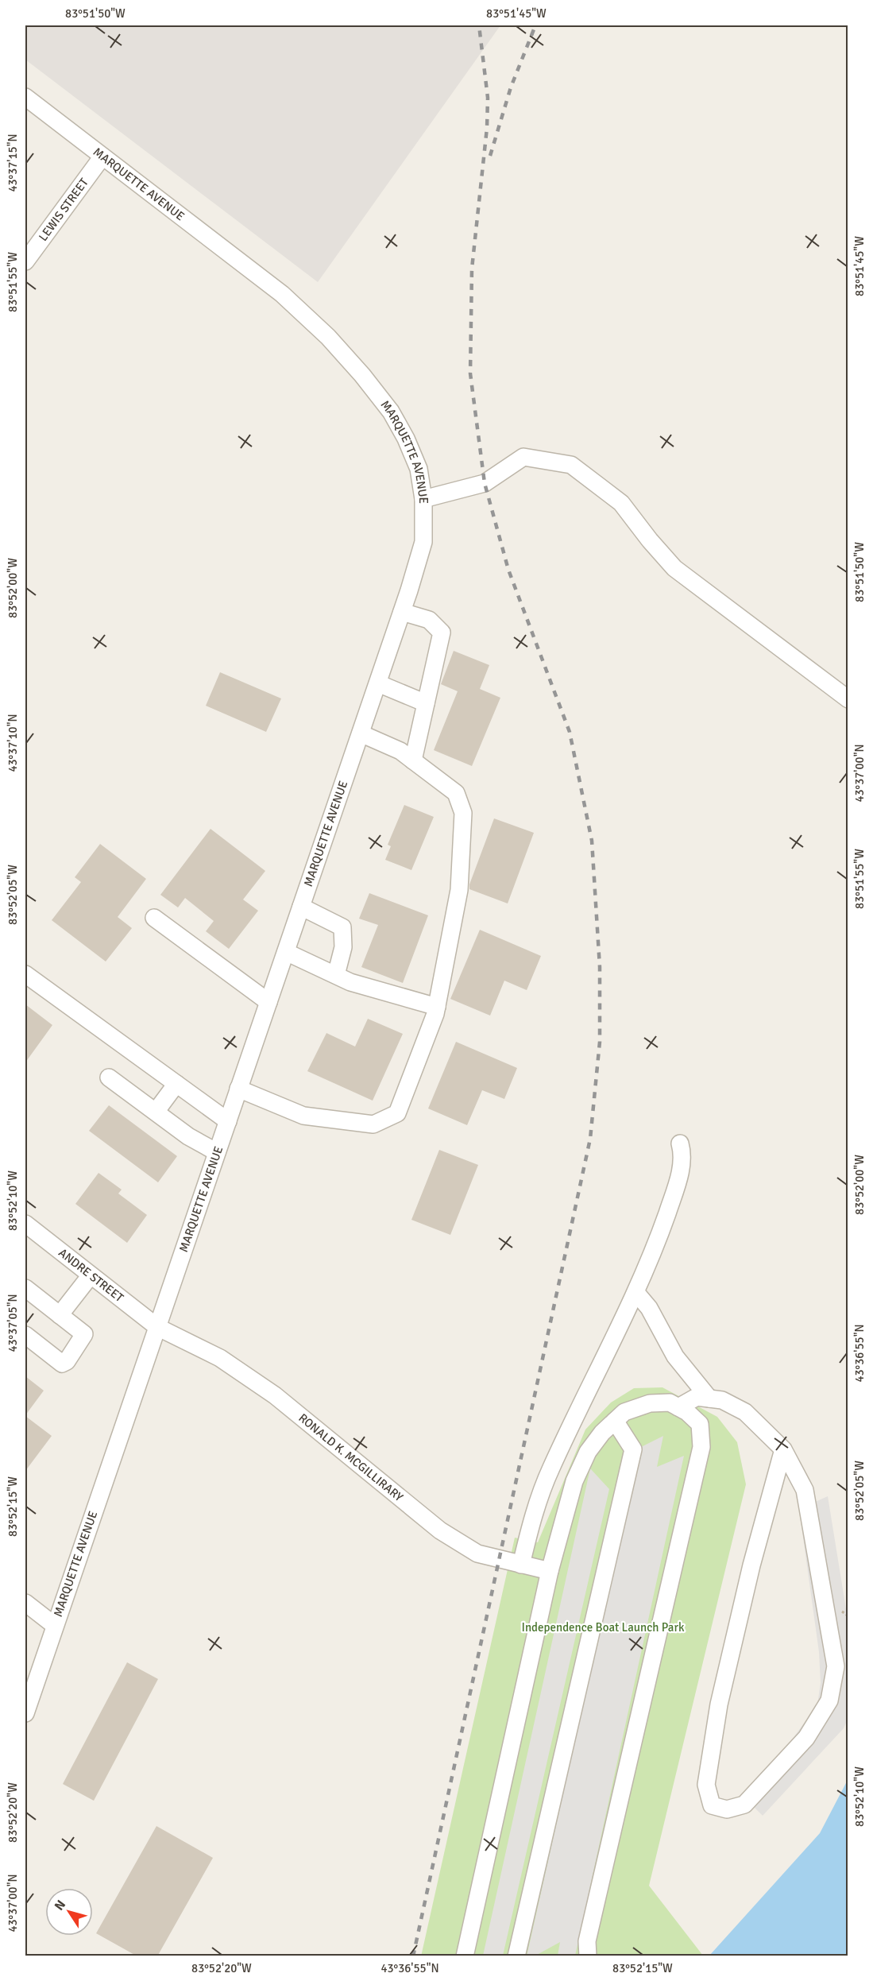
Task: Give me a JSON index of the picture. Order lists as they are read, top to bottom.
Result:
{
  "streets": {
    "street": [
      "MARQUETTE AVENUE",
      "LEWIS STREET",
      "ANDRE STREET",
      "RONALD K. MCGILLIRARY"
    ]
  },
  "crossings": [
    ["MARQUETTE AVENUE", "LEWIS STREET"],
    ["MARQUETTE AVENUE", "ANDRE STREET"],
    ["MARQUETTE AVENUE", "RONALD K. MCGILLIRARY"],
    ["ANDRE STREET", "RONALD K. MCGILLIRARY"]
  ],
  "parks": ["Independence Boat Launch Park"],
  "north": "top left",
  "coordinates": [
    "83°51'50\"W",
    "83°51'45\"W",
    "43°37'15\"N",
    "83°51'55\"W",
    "83°52'00\"W",
    "43°37'10\"N",
    "43°37'00\"N",
    "83°52'05\"W",
    "83°52'10\"W",
    "43°37'05\"N",
    "43°36'55\"N",
    "83°52'15\"W",
    "83°52'20\"W"
  ]
}
